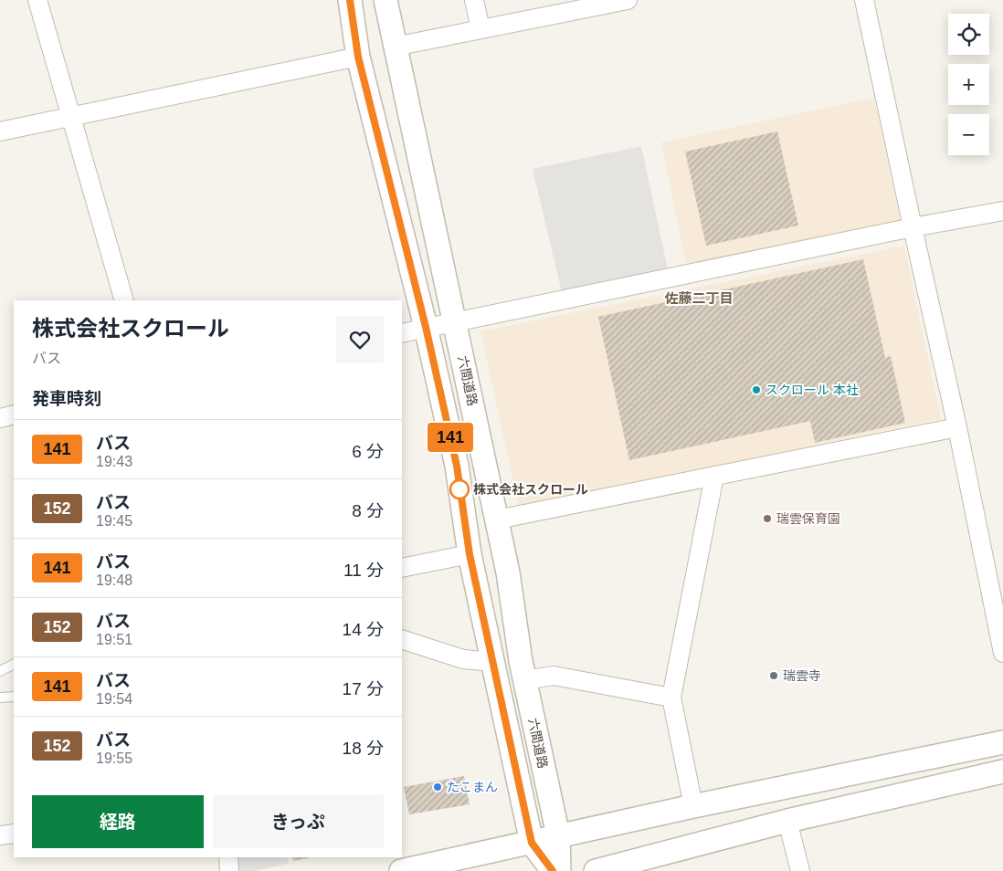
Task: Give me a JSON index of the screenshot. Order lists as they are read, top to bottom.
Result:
{
  "streets": {
    "street": ["六間道路"]
  },
  "districts": ["佐藤二丁目"],
  "places": [
    "スクロール 本社",
    "株式会社スクロール",
    "瑞雲保育園",
    "瑞雲寺",
    "たこまん"
  ],
  "lines": ["bus line 141"],
  "page": {
    "on_map": "141",
    "map_buttons": ["+", "−"],
    "heading": [
      ["株式会社スクロール", "バス"],
      "発車時刻"
    ],
    "list": [
      {
        "mark": "141",
        "name": "バス",
        "note": "19:43",
        "value": "6 分"
      },
      {
        "mark": "152",
        "name": "バス",
        "note": "19:45",
        "value": "8 分"
      },
      {
        "mark": "141",
        "name": "バス",
        "note": "19:48",
        "value": "11 分"
      },
      {
        "mark": "152",
        "name": "バス",
        "note": "19:51",
        "value": "14 分"
      },
      {
        "mark": "141",
        "name": "バス",
        "note": "19:54",
        "value": "17 分"
      },
      {
        "mark": "152",
        "name": "バス",
        "note": "19:55",
        "value": "18 分"
      }
    ],
    "buttons": ["経路", "きっぷ"]
  }
}
